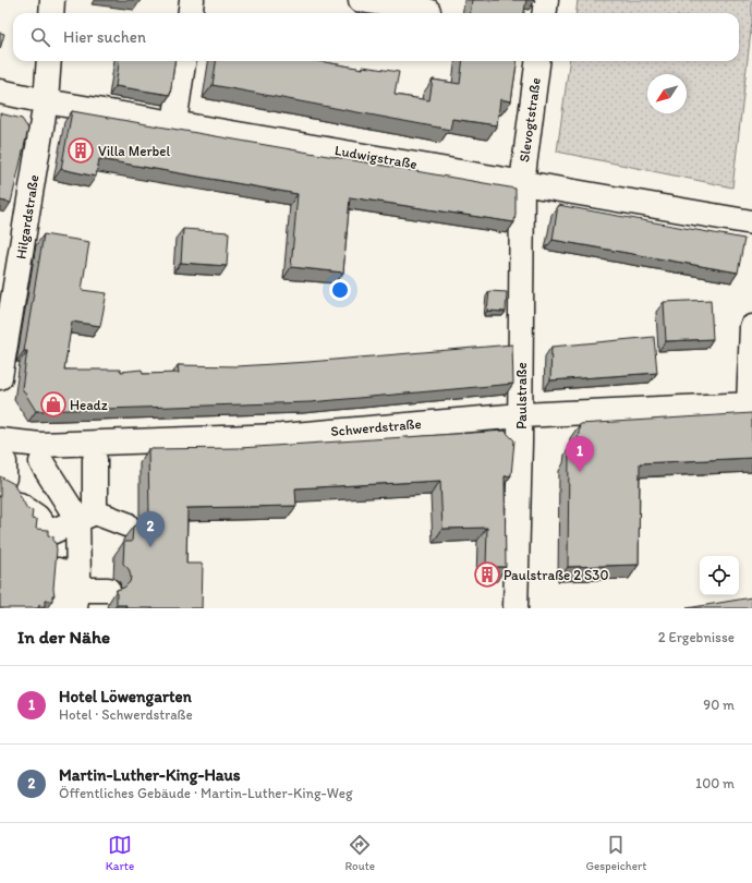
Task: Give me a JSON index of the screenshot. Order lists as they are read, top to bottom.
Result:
{
  "streets": {
    "street": [
      "Slevogtstraße",
      "Ludwigstraße",
      "Hilgardstraße",
      "Paulstraße",
      "Schwerdstraße"
    ]
  },
  "crossings": [
    ["Slevogtstraße", "Ludwigstraße"],
    ["Slevogtstraße", "Paulstraße"],
    ["Ludwigstraße", "Hilgardstraße"],
    ["Ludwigstraße", "Paulstraße"],
    ["Paulstraße", "Schwerdstraße"]
  ],
  "places": {
    "building": ["Villa Merbel", "Paulstraße 2 S30"],
    "shop": ["Headz"]
  },
  "north": "bottom left",
  "page": {
    "search": "Hier suchen",
    "pins": ["1", "2"],
    "heading": ["In der Nähe", "2 Ergebnisse"],
    "list": [
      {
        "mark": "1",
        "name": "Hotel Löwengarten",
        "note": "Hotel · Schwerdstraße",
        "value": "90 m"
      },
      {
        "mark": "2",
        "name": "Martin-Luther-King-Haus",
        "note": "Öffentliches Gebäude · Martin-Luther-King-Weg",
        "value": "100 m"
      }
    ],
    "nav": ["Karte", "Route", "Gespeichert"]
  }
}
